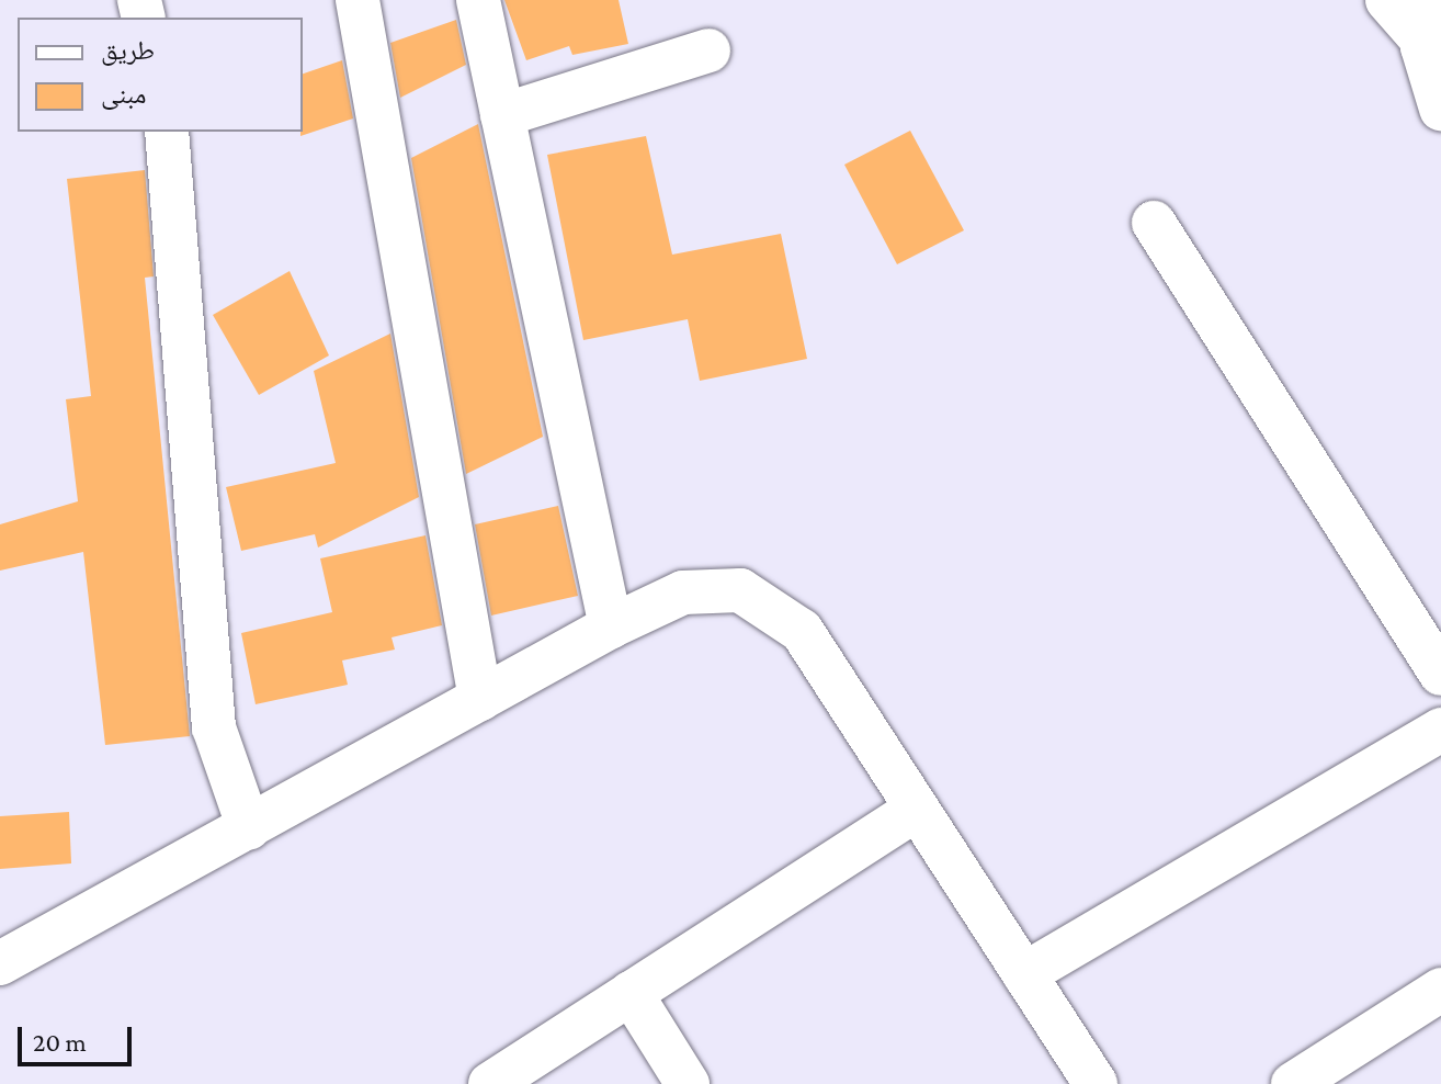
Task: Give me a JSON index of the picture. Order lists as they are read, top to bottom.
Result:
{
  "legend": ["طريق", "مبنى"],
  "scale_bar": "20 m"
}
